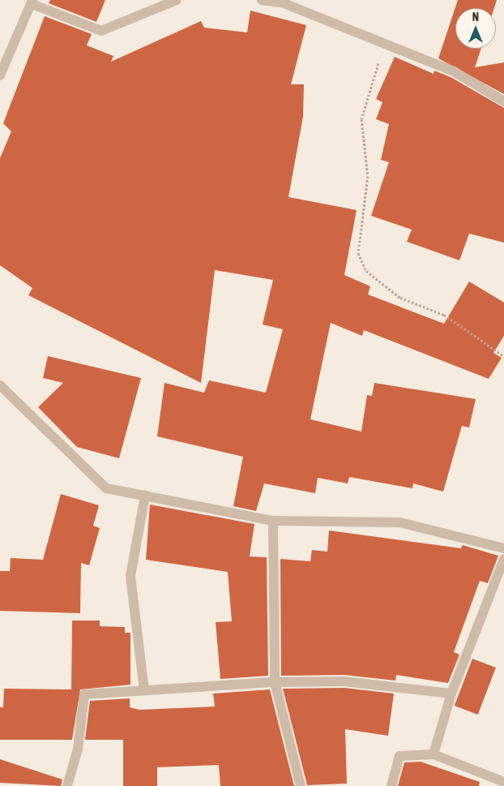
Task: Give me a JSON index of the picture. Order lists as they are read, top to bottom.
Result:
{
  "north": "top"
}
